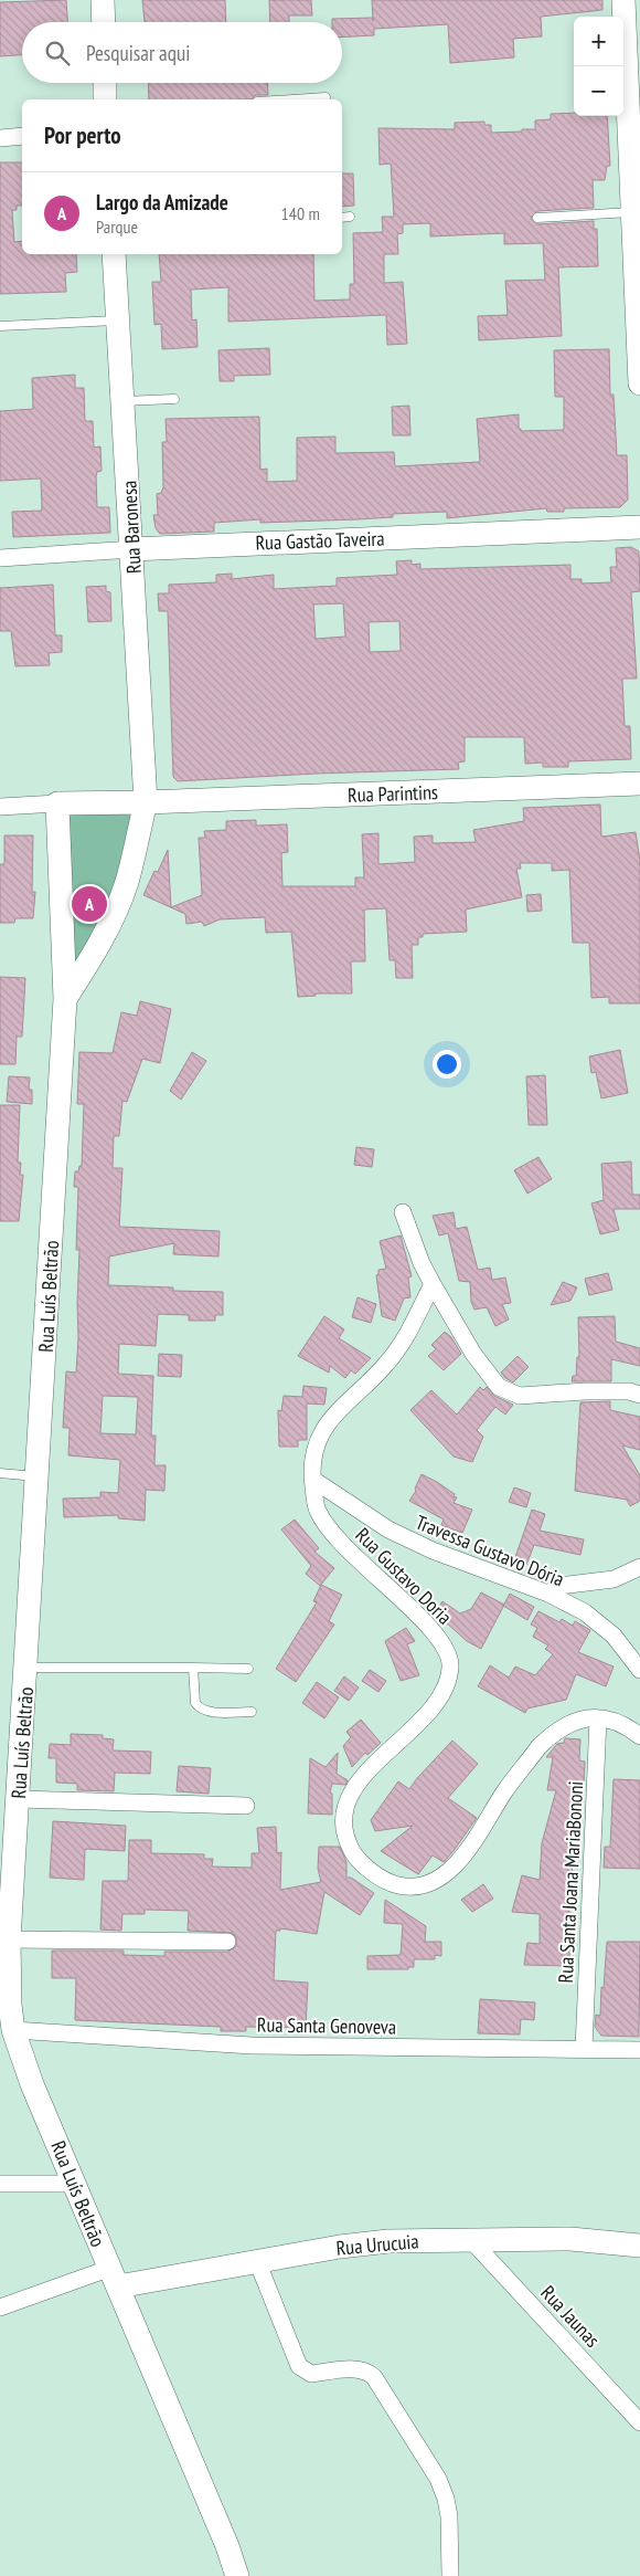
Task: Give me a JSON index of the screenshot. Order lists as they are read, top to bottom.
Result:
{
  "streets": {
    "main road": [
      "Rua Baronesa",
      "Rua Gastão Taveira",
      "Rua Parintins",
      "Rua Luís Beltrão",
      "Rua Urucuia"
    ],
    "street": [
      "Travessa Gustavo Dória",
      "Rua Gustavo Doria",
      "Rua Santa Joana MariaBononi",
      "Rua Santa Genoveva",
      "Rua Jaunas"
    ]
  },
  "crossings": [
    ["Rua Baronesa", "Rua Gastão Taveira"],
    ["Rua Baronesa", "Rua Parintins"],
    ["Rua Baronesa", "Rua Luís Beltrão"],
    ["Rua Parintins", "Rua Luís Beltrão"],
    ["Rua Luís Beltrão", "Rua Santa Genoveva"],
    ["Rua Luís Beltrão", "Rua Urucuia"],
    ["Travessa Gustavo Dória", "Rua Gustavo Doria"],
    ["Rua Gustavo Doria", "Rua Santa Joana MariaBononi"],
    ["Rua Santa Joana MariaBononi", "Rua Santa Genoveva"],
    ["Rua Urucuia", "Rua Jaunas"]
  ],
  "page": {
    "map_buttons": ["+", "−"],
    "search": "Pesquisar aqui",
    "heading": "Por perto",
    "list": [
      {
        "mark": "A",
        "name": "Largo da Amizade",
        "note": "Parque",
        "value": "140 m"
      }
    ],
    "pins": "A"
  }
}
